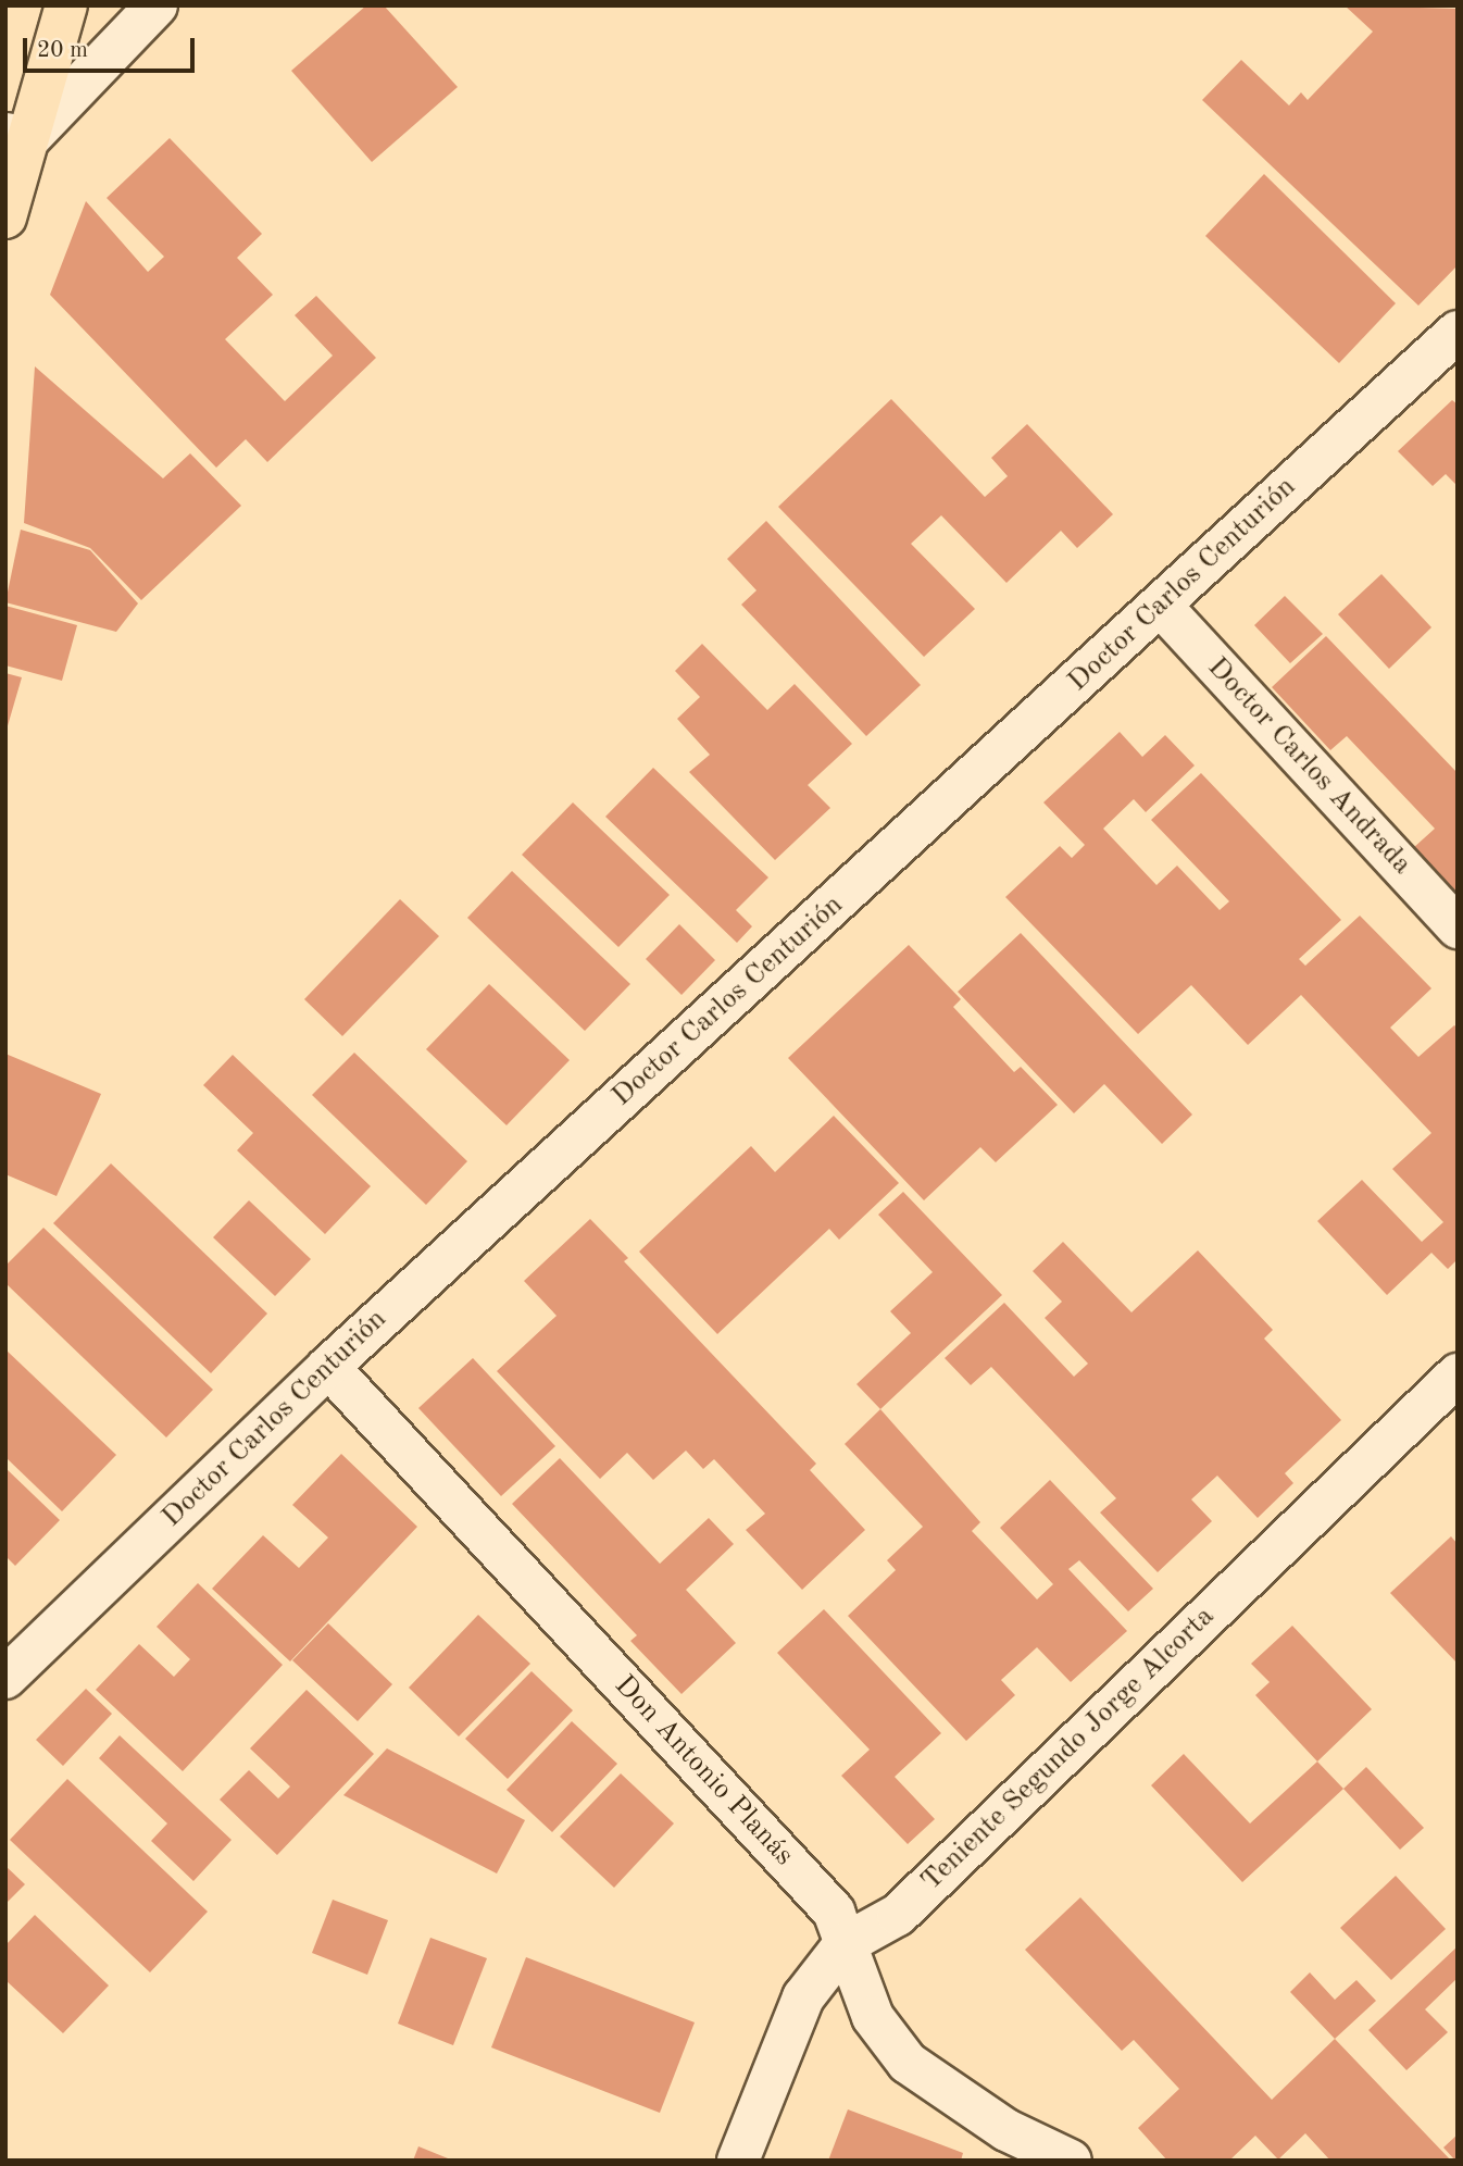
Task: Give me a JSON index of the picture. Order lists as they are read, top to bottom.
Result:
{
  "streets": {
    "street": [
      "Doctor Carlos Centurión",
      "Doctor Carlos Andrada",
      "Teniente Segundo Jorge Alcorta",
      "Don Antonio Planás"
    ]
  },
  "crossings": [
    ["Doctor Carlos Centurión", "Doctor Carlos Andrada"],
    ["Doctor Carlos Centurión", "Don Antonio Planás"],
    ["Teniente Segundo Jorge Alcorta", "Don Antonio Planás"]
  ],
  "scale_bar": "20 m"
}
